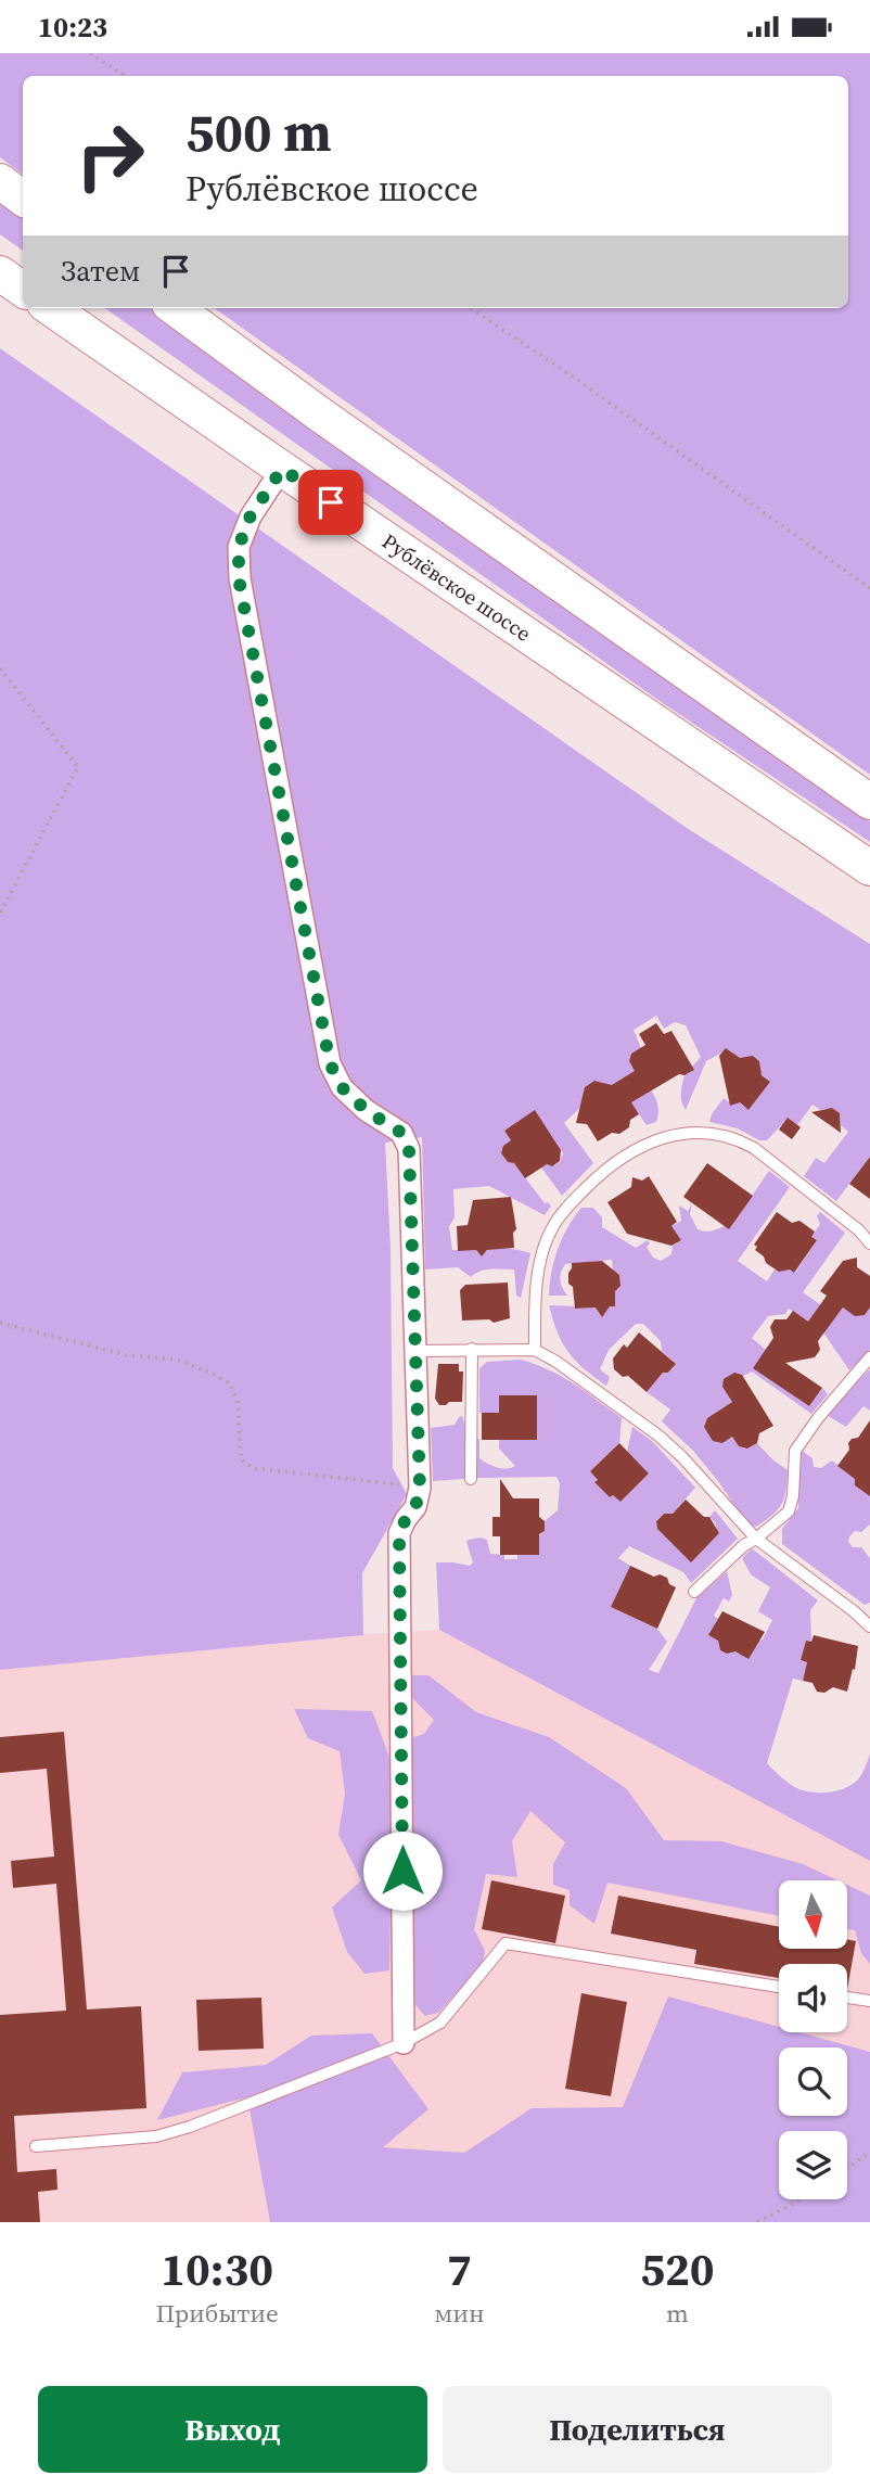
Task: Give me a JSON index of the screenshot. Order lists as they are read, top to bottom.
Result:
{
  "streets": {
    "main road": ["Рублёвское шоссе"]
  },
  "north": "bottom",
  "page": {
    "status": "10:23",
    "turn": ["500 m", "Рублёвское шоссе"],
    "then": "Затем",
    "eta": [
      "10:30",
      "Прибытие",
      "7",
      "мин",
      "520",
      "m"
    ],
    "buttons": ["Выход", "Поделиться"]
  }
}
